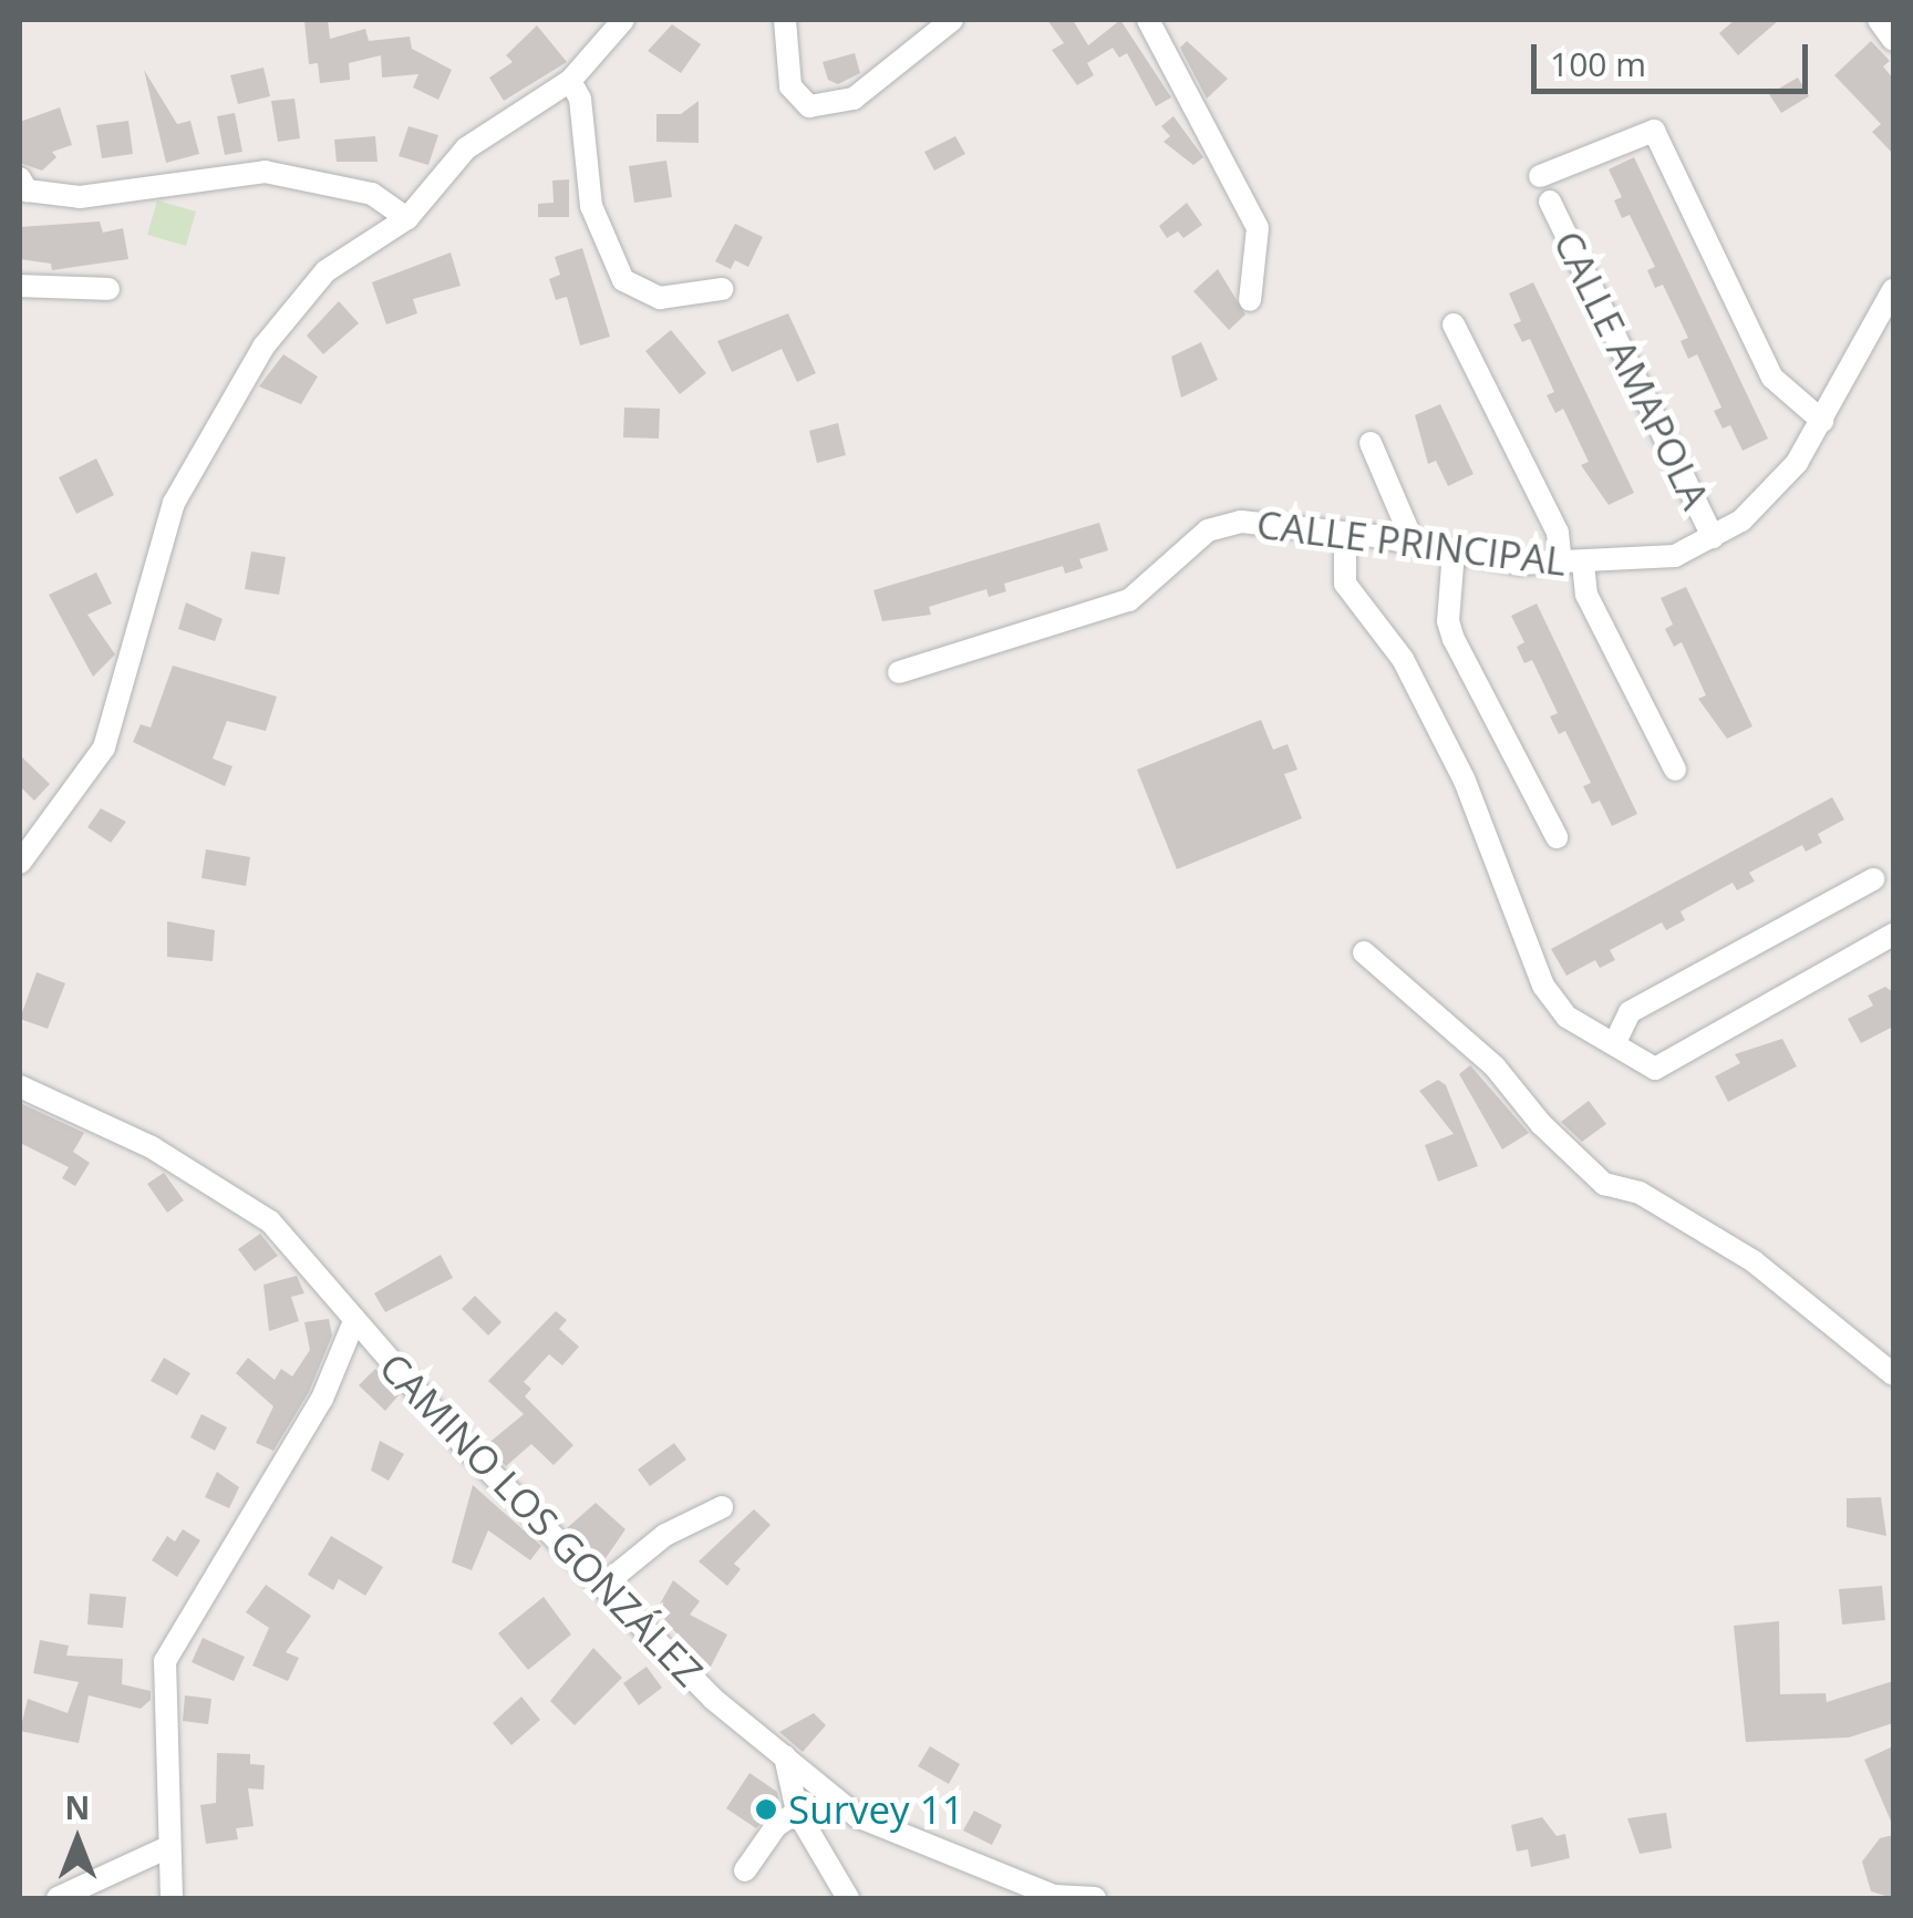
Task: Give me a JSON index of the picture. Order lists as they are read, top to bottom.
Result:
{
  "streets": {
    "street": ["CALLE AMAPOLA", "CALLE PRINCIPAL", "CAMINO LOS GONZÁLEZ"]
  },
  "crossings": [
    ["CALLE AMAPOLA", "CALLE PRINCIPAL"]
  ],
  "places": ["Survey 11"],
  "scale_bar": "100 m",
  "north": "top"
}
